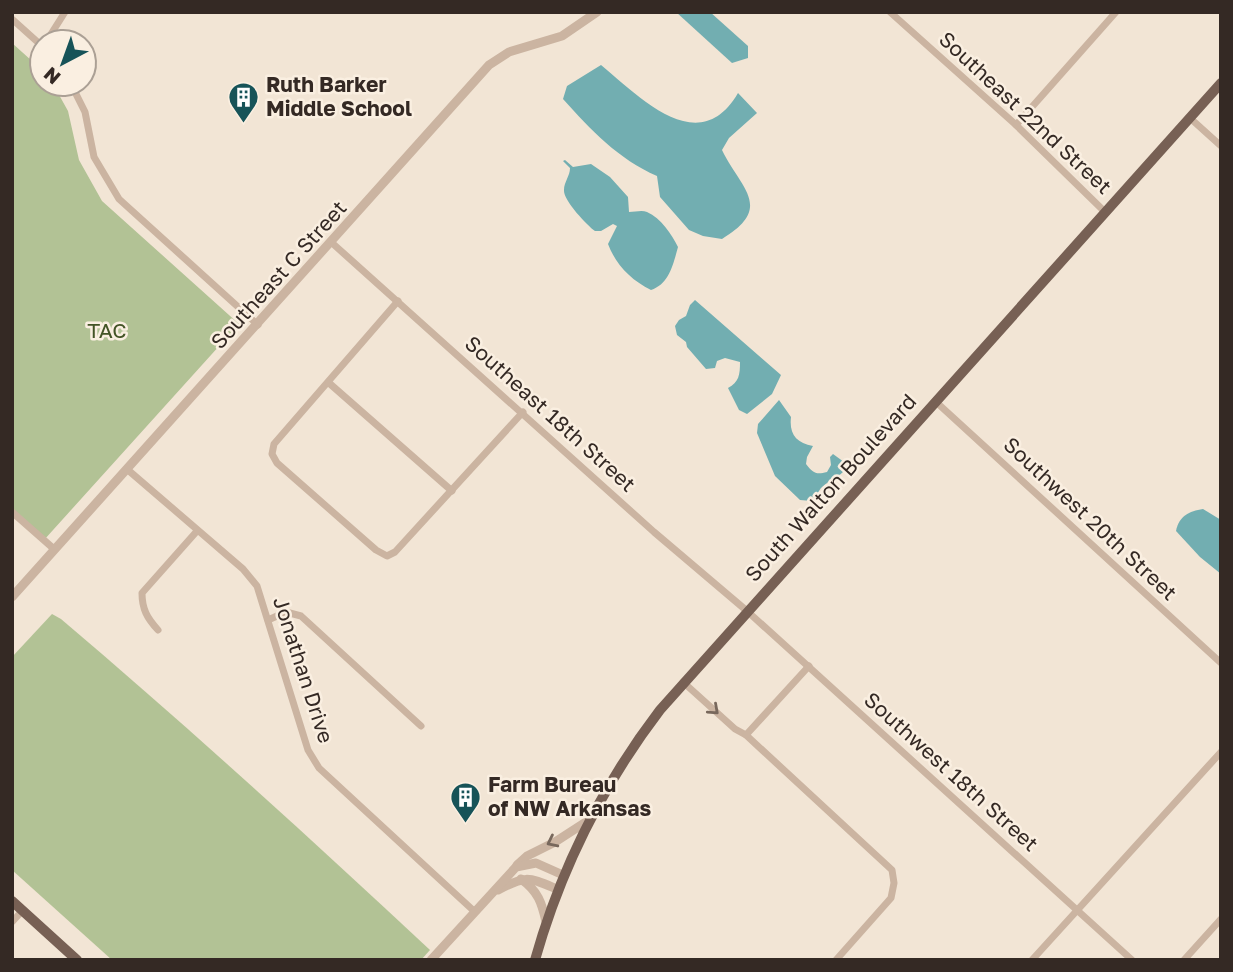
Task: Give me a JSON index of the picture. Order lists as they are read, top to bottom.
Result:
{
  "streets": {
    "main road": ["South Walton Boulevard"],
    "street": [
      "Southeast 22nd Street",
      "Southeast C Street",
      "Southeast 18th Street",
      "Southwest 20th Street",
      "Jonathan Drive",
      "Southwest 18th Street"
    ]
  },
  "crossings": [
    ["Southeast 22nd Street", "South Walton Boulevard"],
    ["Southeast C Street", "Southeast 18th Street"],
    ["Southeast C Street", "Jonathan Drive"],
    ["Southeast 18th Street", "South Walton Boulevard"],
    ["Southeast 18th Street", "Southwest 18th Street"],
    ["South Walton Boulevard", "Southwest 20th Street"],
    ["South Walton Boulevard", "Southwest 18th Street"]
  ],
  "parks": ["TAC"],
  "places": {
    "building": ["Ruth Barker Middle School", "Farm Bureau of NW Arkansas"]
  },
  "north": "bottom left"
}
